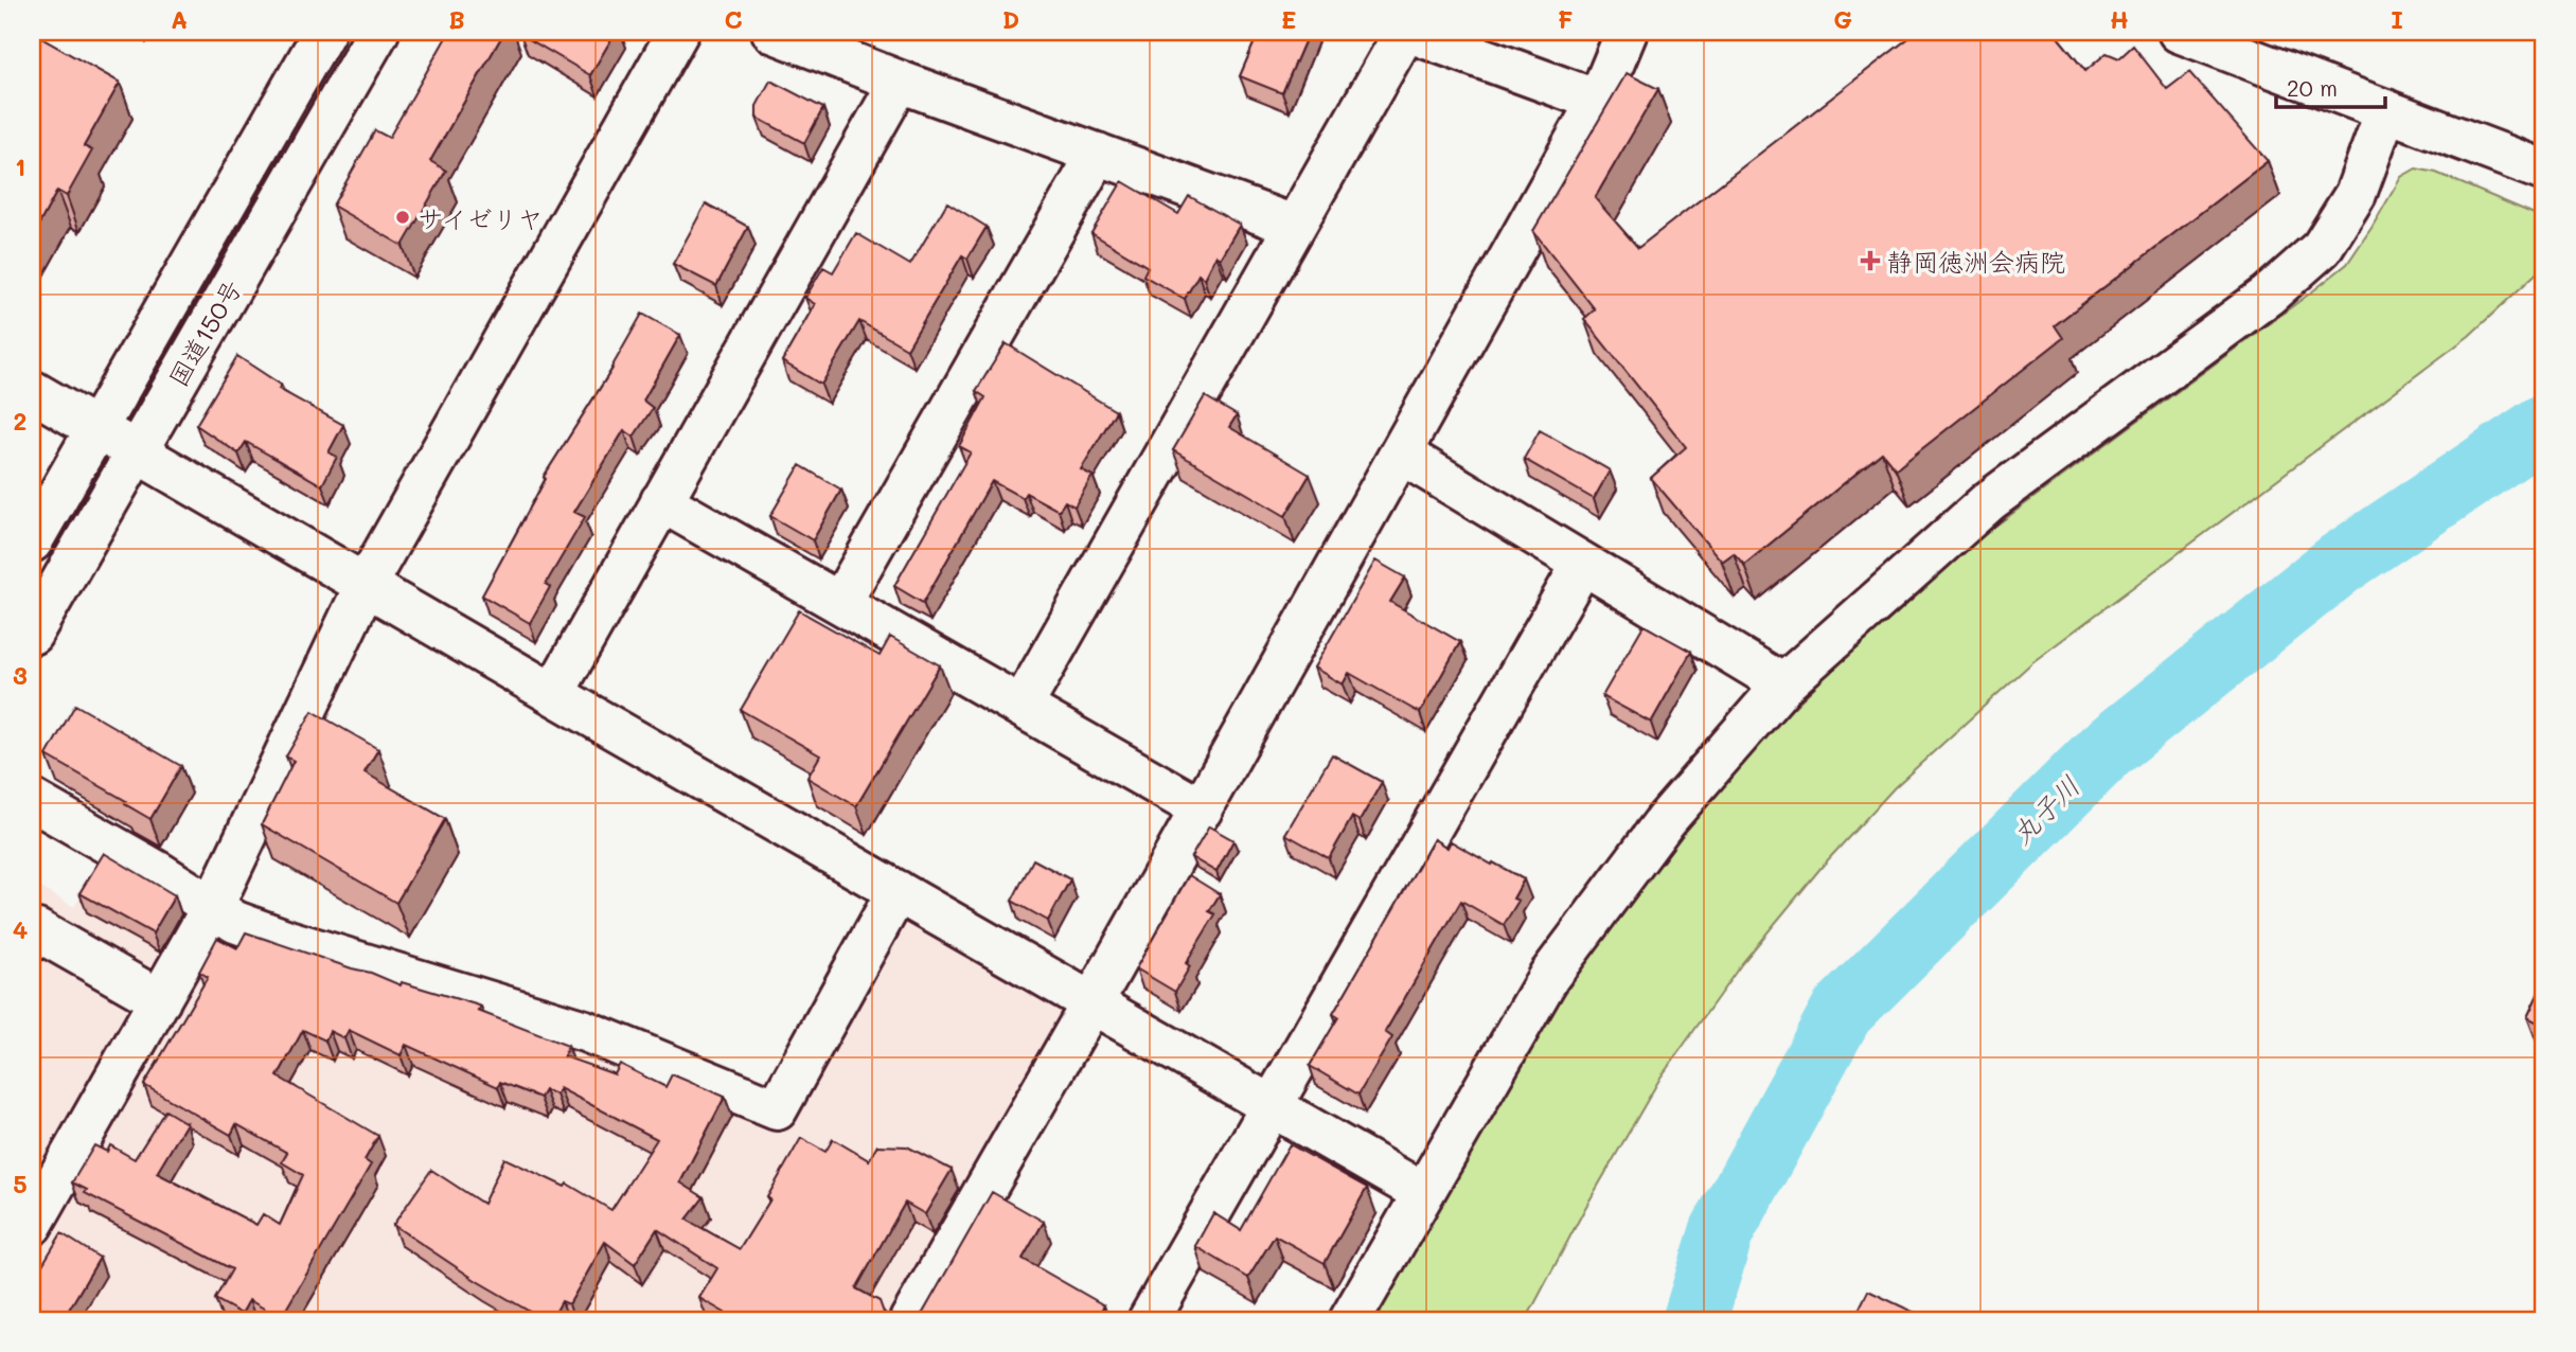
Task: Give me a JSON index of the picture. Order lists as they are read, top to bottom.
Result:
{
  "streets": {
    "main road": ["国道150号"]
  },
  "water": ["丸子川"],
  "places": {
    "other": ["サイゼリヤ"],
    "health": ["静岡徳洲会病院"]
  },
  "scale_bar": "20 m",
  "grid": {
    "columns": [
      "A",
      "B",
      "C",
      "D",
      "E",
      "F",
      "G",
      "H",
      "I"
    ],
    "rows": [
      "1",
      "2",
      "3",
      "4",
      "5"
    ]
  }
}
